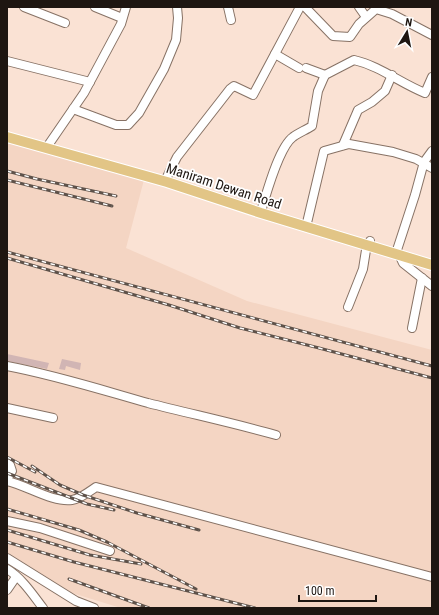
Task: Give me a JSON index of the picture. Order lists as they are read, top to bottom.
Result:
{
  "streets": {
    "main road": ["Maniram Dewan Road"]
  },
  "scale_bar": "100 m",
  "north": "top"
}
